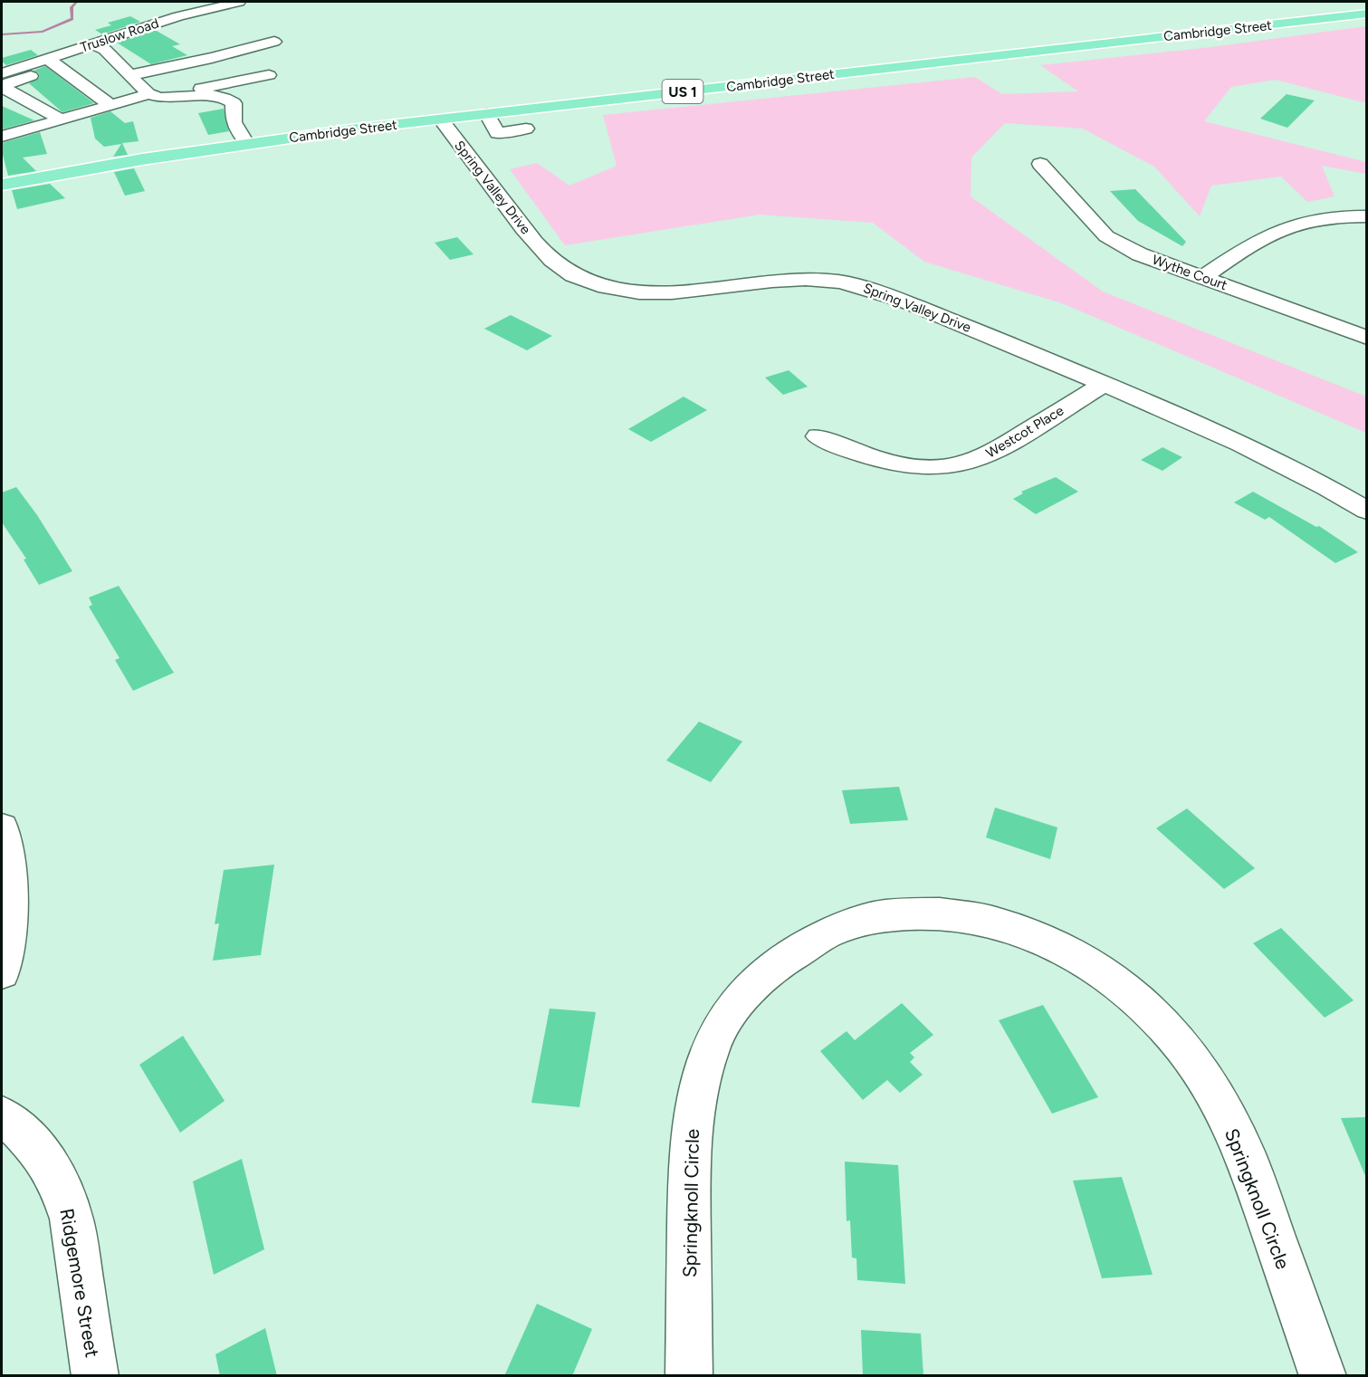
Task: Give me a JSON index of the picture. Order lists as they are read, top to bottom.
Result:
{
  "streets": {
    "main road": ["Cambridge Street", "US 1"],
    "street": [
      "Truslow Road",
      "Spring Valley Drive",
      "Wythe Court",
      "Westcot Place",
      "Springknoll Circle",
      "Ridgemore Street"
    ]
  },
  "crossings": [
    ["Cambridge Street", "Spring Valley Drive"],
    ["Spring Valley Drive", "Westcot Place"]
  ]
}
